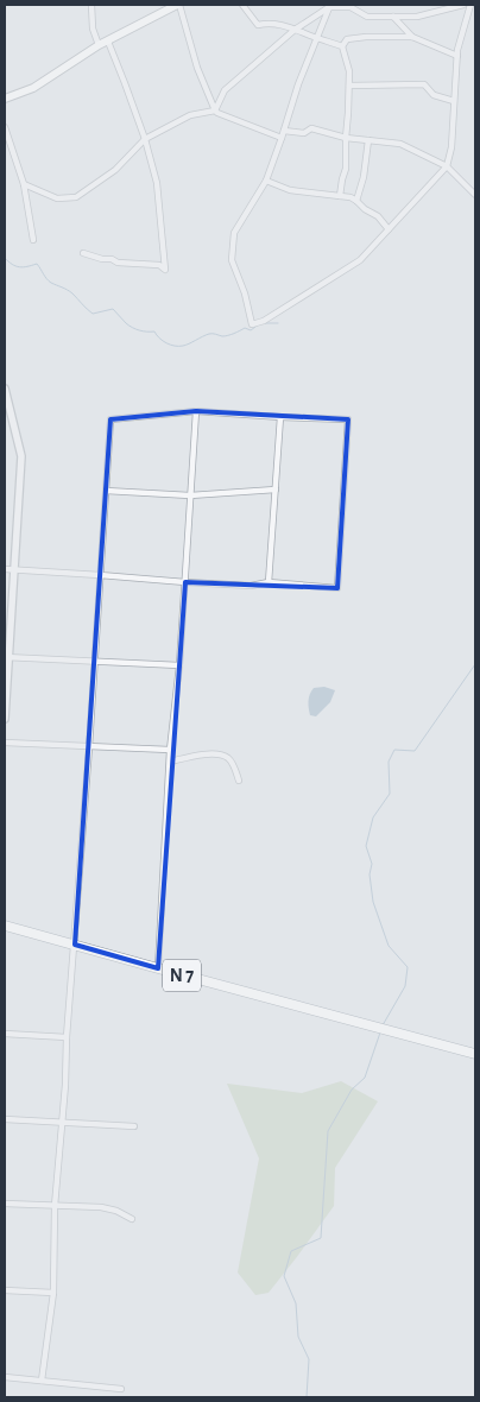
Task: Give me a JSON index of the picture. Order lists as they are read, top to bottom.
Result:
{
  "streets": {
    "highway": ["N 7"]
  }
}
